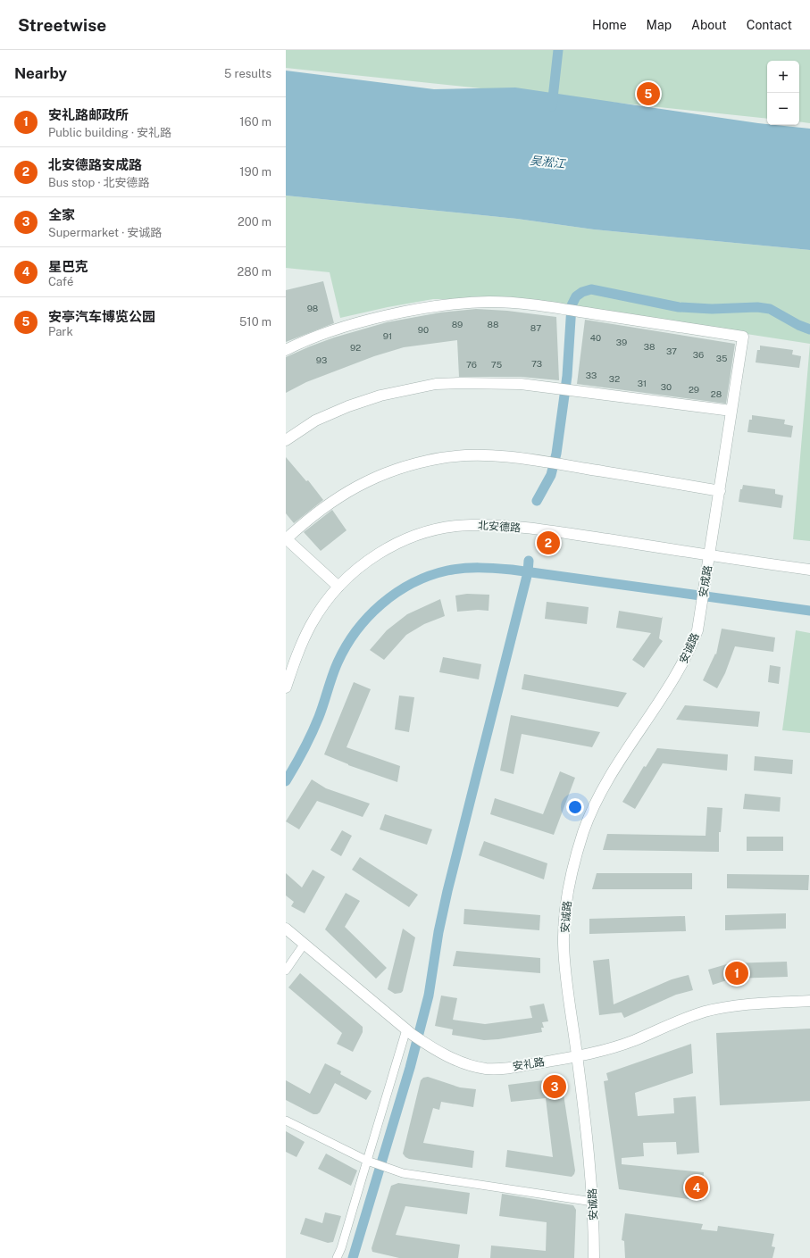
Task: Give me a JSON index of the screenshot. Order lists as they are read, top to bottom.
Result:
{
  "streets": {
    "street": [
      "北安德路",
      "安成路",
      "安诚路",
      "安礼路"
    ]
  },
  "crossings": [
    ["北安德路", "安成路"],
    ["安成路", "安诚路"],
    ["安诚路", "安礼路"]
  ],
  "water": ["吴淞江"],
  "house_numbers": [
    "98",
    "89",
    "88",
    "87",
    "90",
    "91",
    "40",
    "39",
    "38",
    "92",
    "37",
    "36",
    "35",
    "93",
    "73",
    "76",
    "75",
    "33",
    "32",
    "31",
    "30",
    "29",
    "28"
  ],
  "page": {
    "header": "Streetwise",
    "nav": [
      "Home",
      "Map",
      "About",
      "Contact"
    ],
    "heading": ["Nearby", "5 results"],
    "map_buttons": ["+", "−"],
    "pins": [
      "5",
      "2",
      "1",
      "3",
      "4"
    ],
    "list": [
      {
        "mark": "1",
        "name": "安礼路邮政所",
        "note": "Public building · 安礼路",
        "value": "160 m"
      },
      {
        "mark": "2",
        "name": "北安德路安成路",
        "note": "Bus stop · 北安德路",
        "value": "190 m"
      },
      {
        "mark": "3",
        "name": "全家",
        "note": "Supermarket · 安诚路",
        "value": "200 m"
      },
      {
        "mark": "4",
        "name": "星巴克",
        "note": "Café",
        "value": "280 m"
      },
      {
        "mark": "5",
        "name": "安亭汽车博览公园",
        "note": "Park",
        "value": "510 m"
      }
    ]
  }
}
